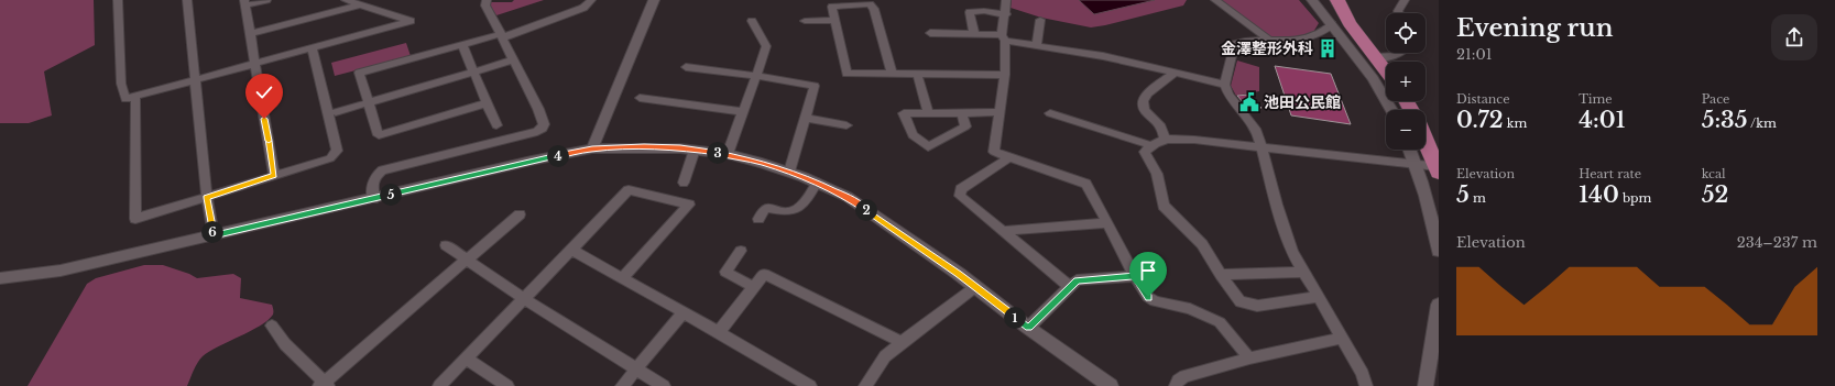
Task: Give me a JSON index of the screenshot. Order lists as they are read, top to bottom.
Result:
{
  "places": {
    "building": ["金澤整形外科"],
    "public building": ["池田公民館"]
  },
  "page": {
    "heading": ["Evening run", "21:01"],
    "map_buttons": ["+", "−"],
    "stats": [
      ["Distance", "0.72 km"],
      ["Time", "4:01"],
      ["Pace", "5:35 /km"],
      ["Elevation", "5 m"],
      ["Heart rate", "140 bpm"],
      ["kcal", "52"]
    ],
    "pins": [
      "3",
      "4",
      "5",
      "2",
      "6",
      "1"
    ],
    "chart": ["Elevation", "234–237 m"]
  }
}
